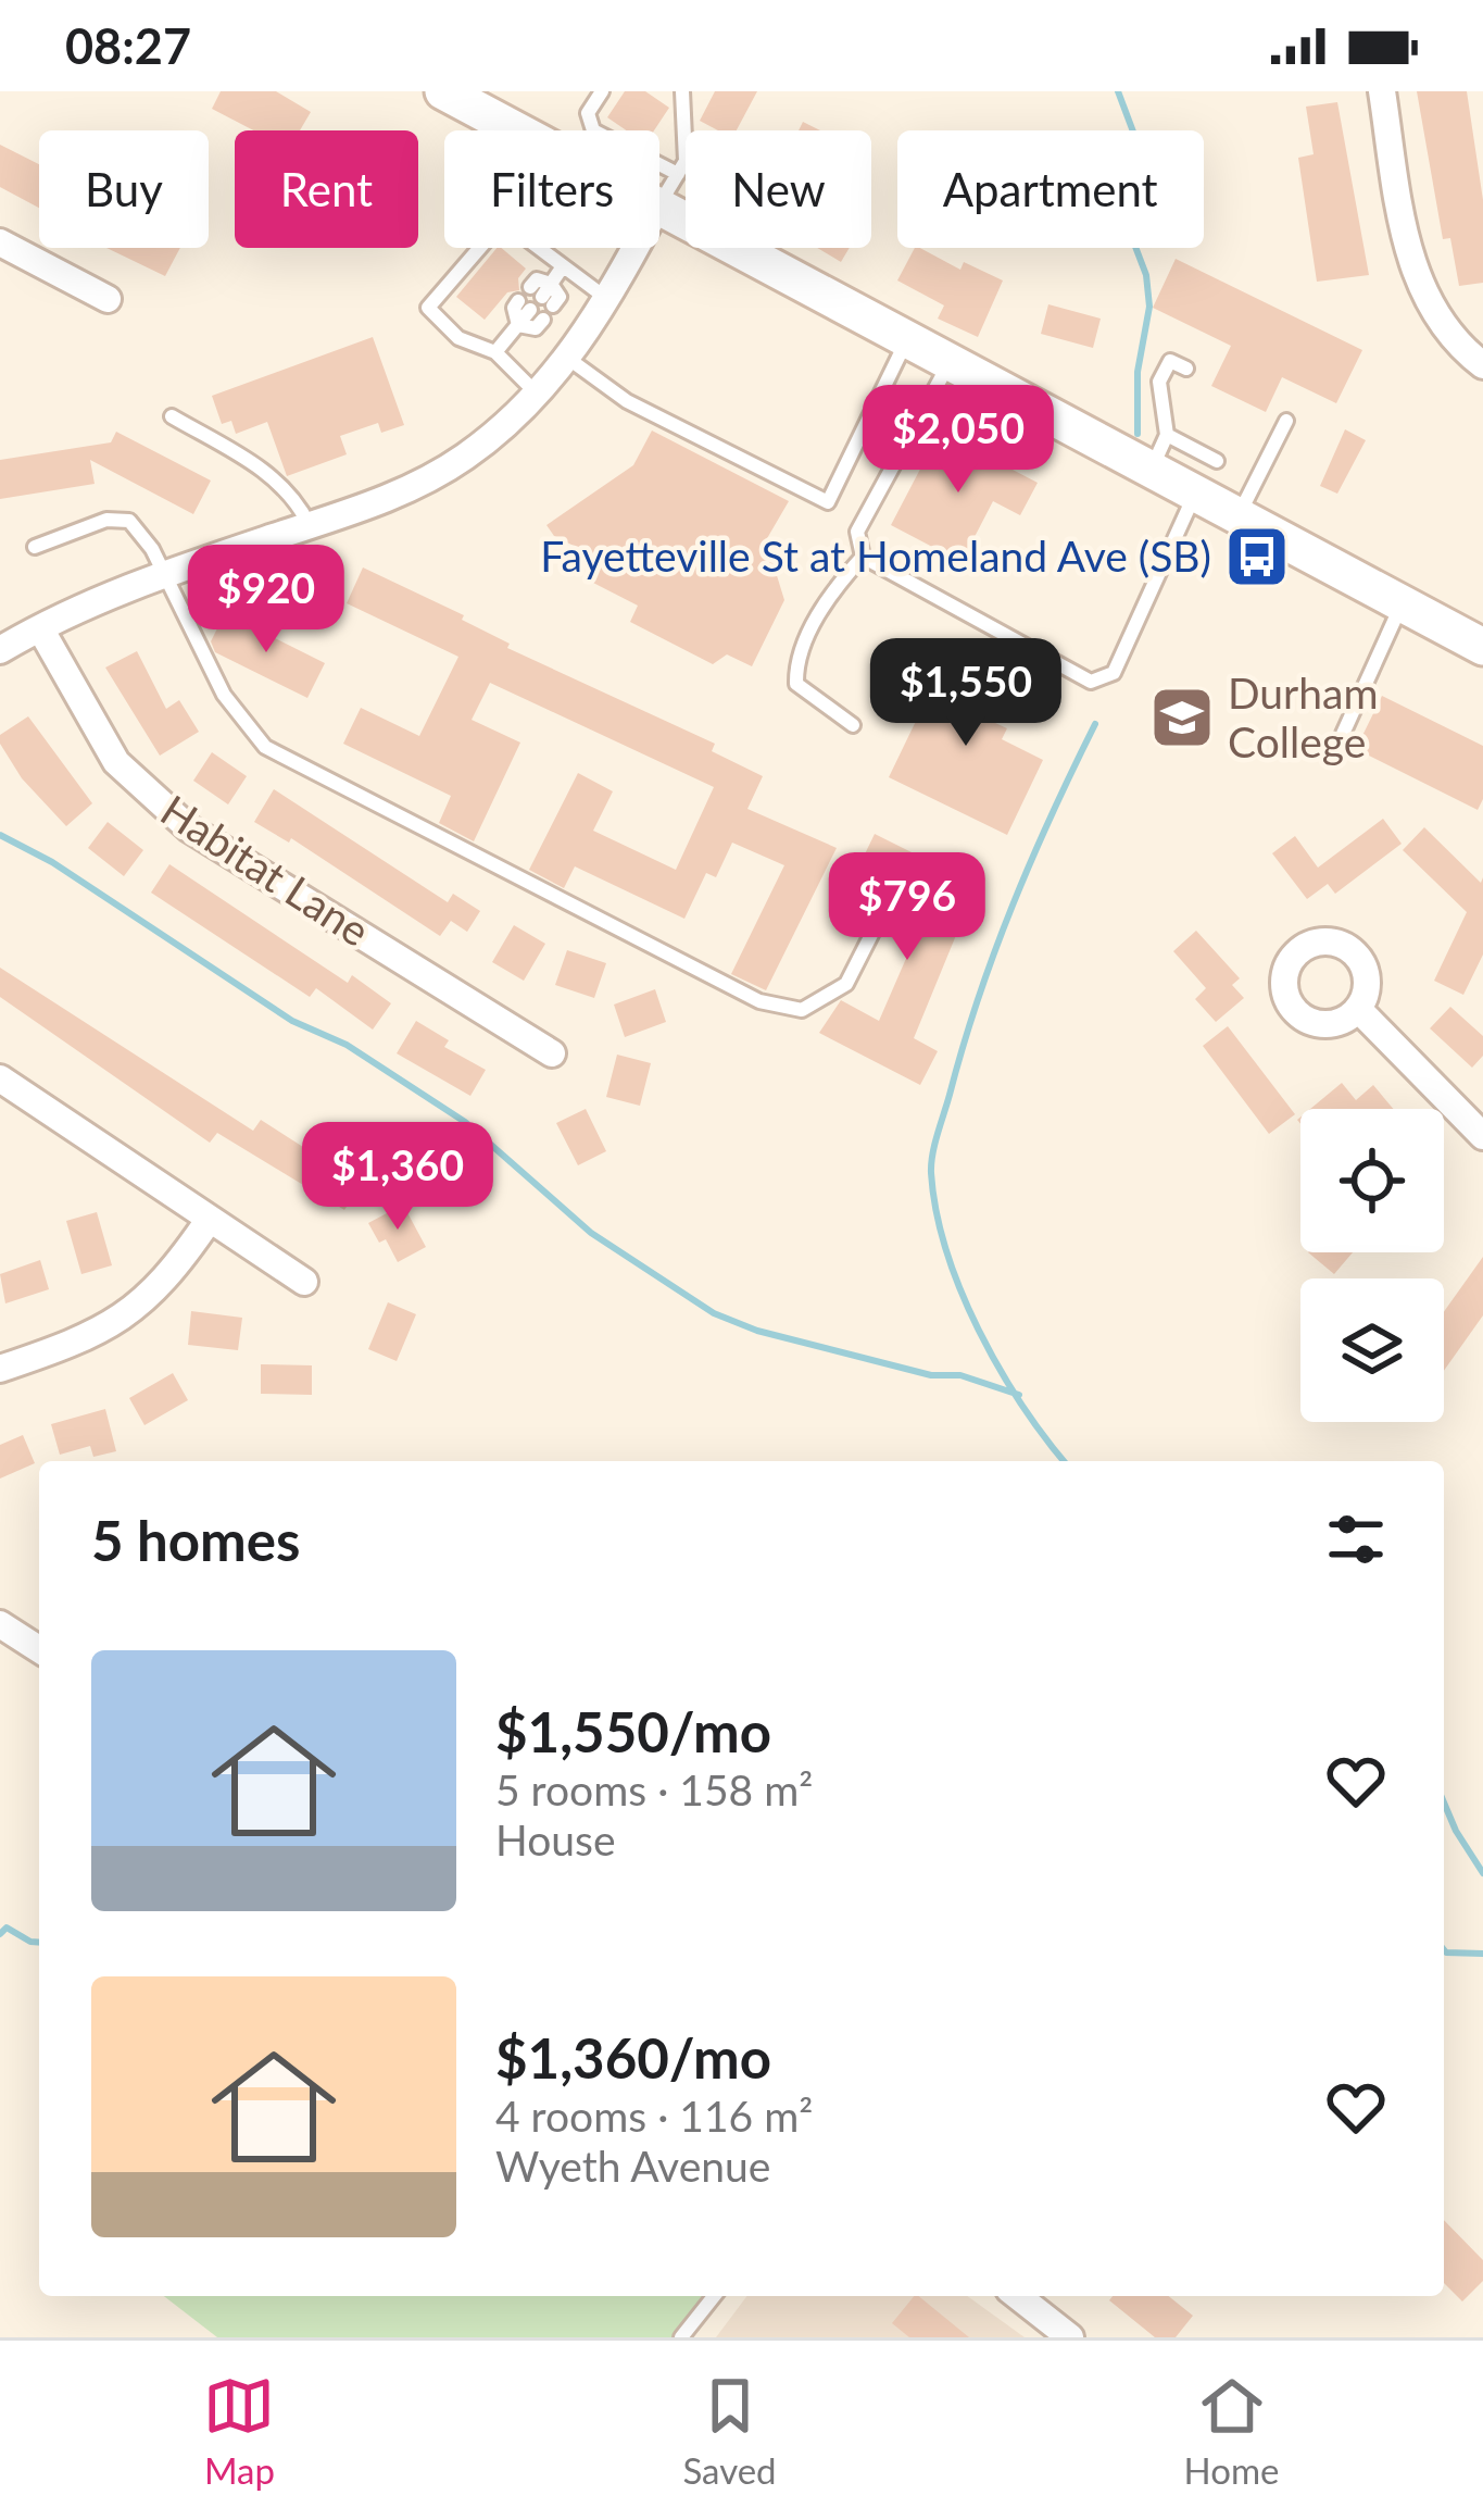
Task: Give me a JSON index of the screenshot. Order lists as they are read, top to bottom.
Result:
{
  "streets": {
    "street": ["Habitat Lane"]
  },
  "places": {
    "bus stop": ["Fayetteville St at Homeland Ave (SB)"],
    "school or university": ["Durham College"]
  },
  "page": {
    "status": "08:27",
    "chip": [
      "Buy",
      "Rent",
      "Filters",
      "New",
      "Apartment"
    ],
    "price": [
      "$2,050",
      "$920",
      "$1,550",
      "$796",
      "$1,360"
    ],
    "heading": "5 homes",
    "list": [
      {
        "name": "$1,550/mo",
        "note": "5 rooms · 158 m² · House"
      },
      {
        "name": "$1,360/mo",
        "note": "4 rooms · 116 m² · Wyeth Avenue"
      }
    ],
    "tabs": ["Map", "Saved", "Home"]
  }
}
